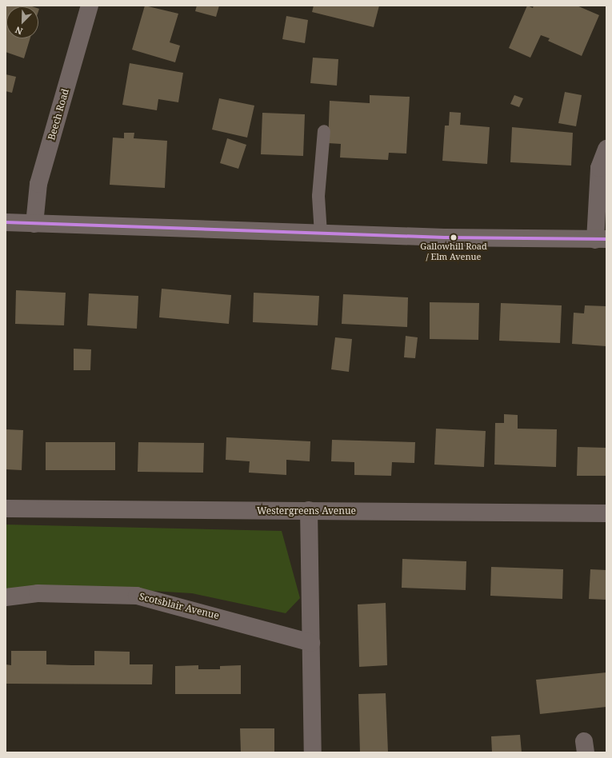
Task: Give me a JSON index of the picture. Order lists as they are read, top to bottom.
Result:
{
  "streets": {
    "street": ["Beech Road", "Westergreens Avenue", "Scotsblair Avenue"]
  },
  "places": ["Gallowhill Road / Elm Avenue"],
  "north": "bottom left"
}
